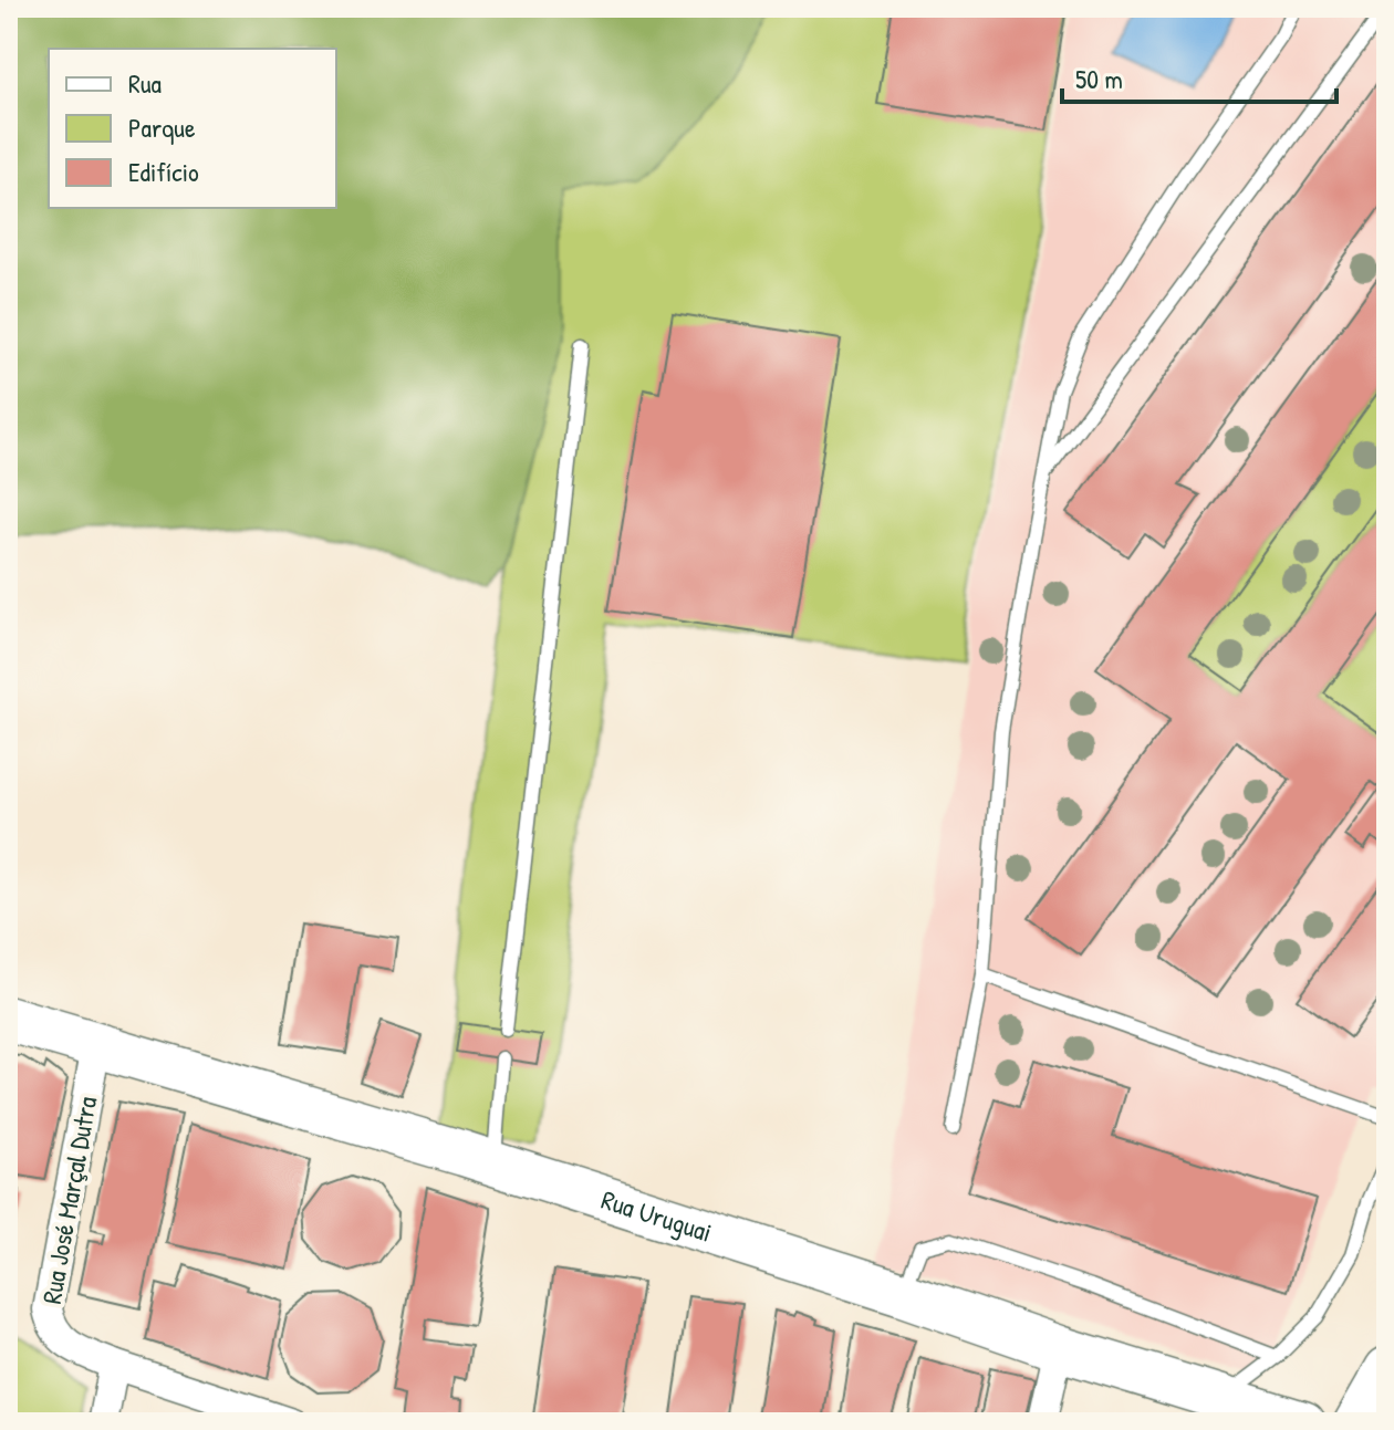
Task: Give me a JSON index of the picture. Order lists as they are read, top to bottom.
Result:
{
  "streets": {
    "main road": ["Rua Uruguai"],
    "street": ["Rua José Marçal Dutra"]
  },
  "crossings": [
    ["Rua José Marçal Dutra", "Rua Uruguai"]
  ],
  "legend": ["Rua", "Parque", "Edifício"],
  "scale_bar": "50 m"
}
